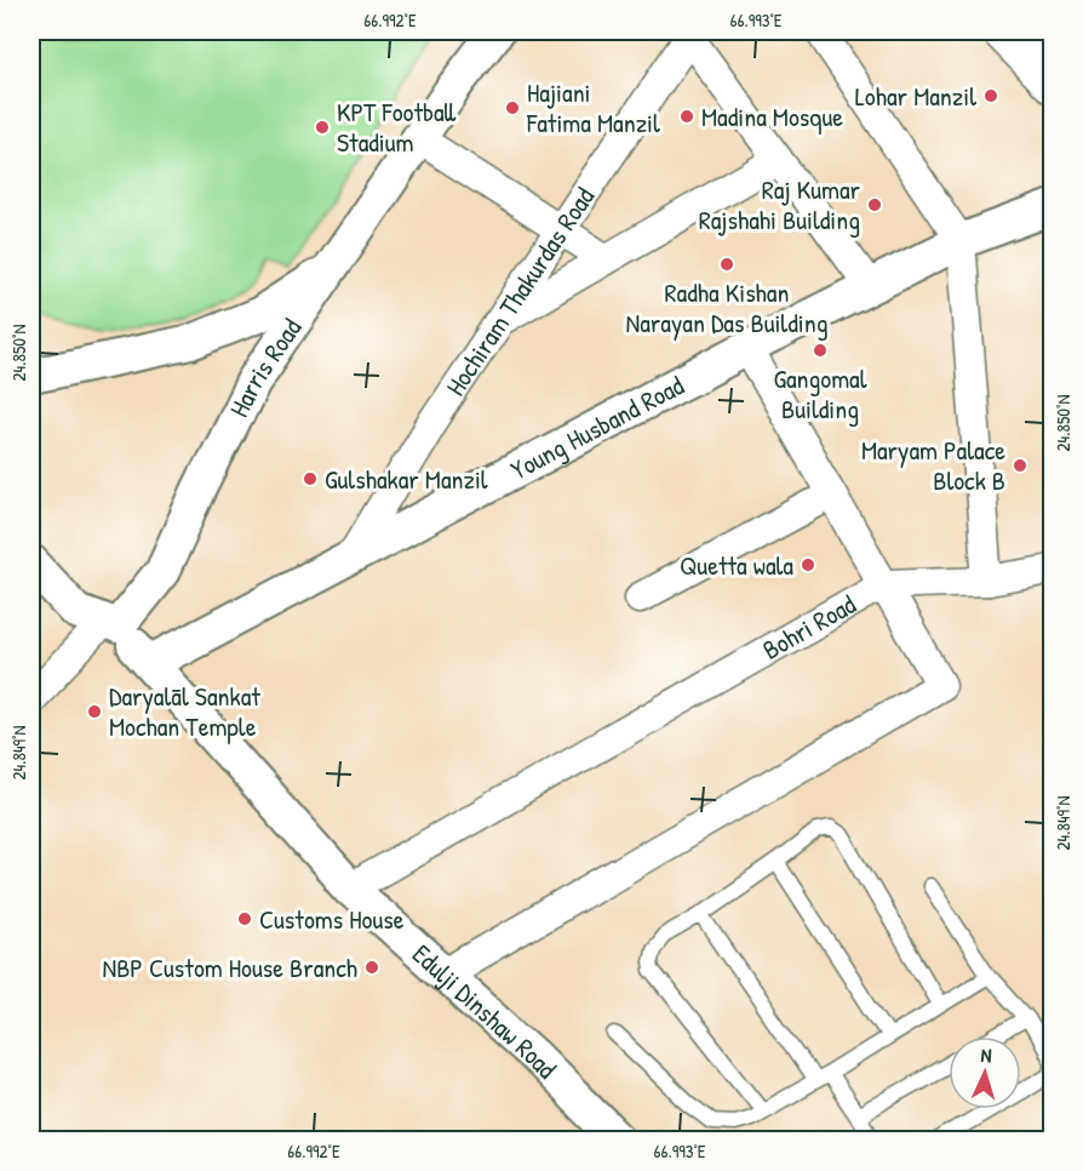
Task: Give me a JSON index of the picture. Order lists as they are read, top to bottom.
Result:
{
  "streets": {
    "street": [
      "Hochiram Thakurdas Road",
      "Harris Road",
      "Young Husband Road",
      "Bohri Road",
      "Edulji Dinshaw Road"
    ]
  },
  "crossings": [
    ["Hochiram Thakurdas Road", "Young Husband Road"],
    ["Harris Road", "Edulji Dinshaw Road"],
    ["Young Husband Road", "Edulji Dinshaw Road"],
    ["Bohri Road", "Edulji Dinshaw Road"]
  ],
  "places": [
    "Lohar Manzil",
    "Hajiani Fatima Manzil",
    "Madina Mosque",
    "KPT Football Stadium",
    "Raj Kumar Rajshahi Building",
    "Radha Kishan Narayan Das Building",
    "Gangomal Building",
    "Maryam Palace Block B",
    "Gulshakar Manzil",
    "Quetta wala",
    "Daryalāl Sankat Mochan Temple",
    "Customs House",
    "NBP Custom House Branch"
  ],
  "north": "top",
  "coordinates": [
    "66.992°E",
    "66.993°E",
    "24.850°N",
    "24.849°N"
  ]
}
